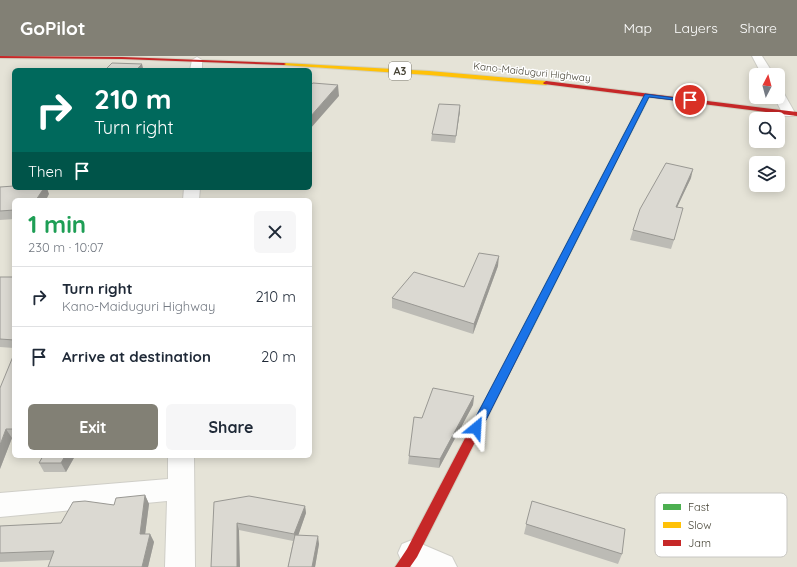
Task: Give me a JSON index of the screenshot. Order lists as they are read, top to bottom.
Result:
{
  "streets": {
    "main road": ["A3", "Kano-Maiduguri Highway"]
  },
  "legend": ["Fast", "Slow", "Jam"],
  "north": "top",
  "page": {
    "header": "GoPilot",
    "nav": ["Map", "Layers", "Share"],
    "turn": ["210 m", "Turn right"],
    "then": "Then",
    "heading": ["1 min", "230 m · 10:07"],
    "list": [
      {
        "name": "Turn right",
        "note": "Kano-Maiduguri Highway",
        "value": "210 m"
      },
      {
        "name": "Arrive at destination",
        "value": "20 m"
      }
    ],
    "buttons": ["Exit", "Share"]
  }
}
